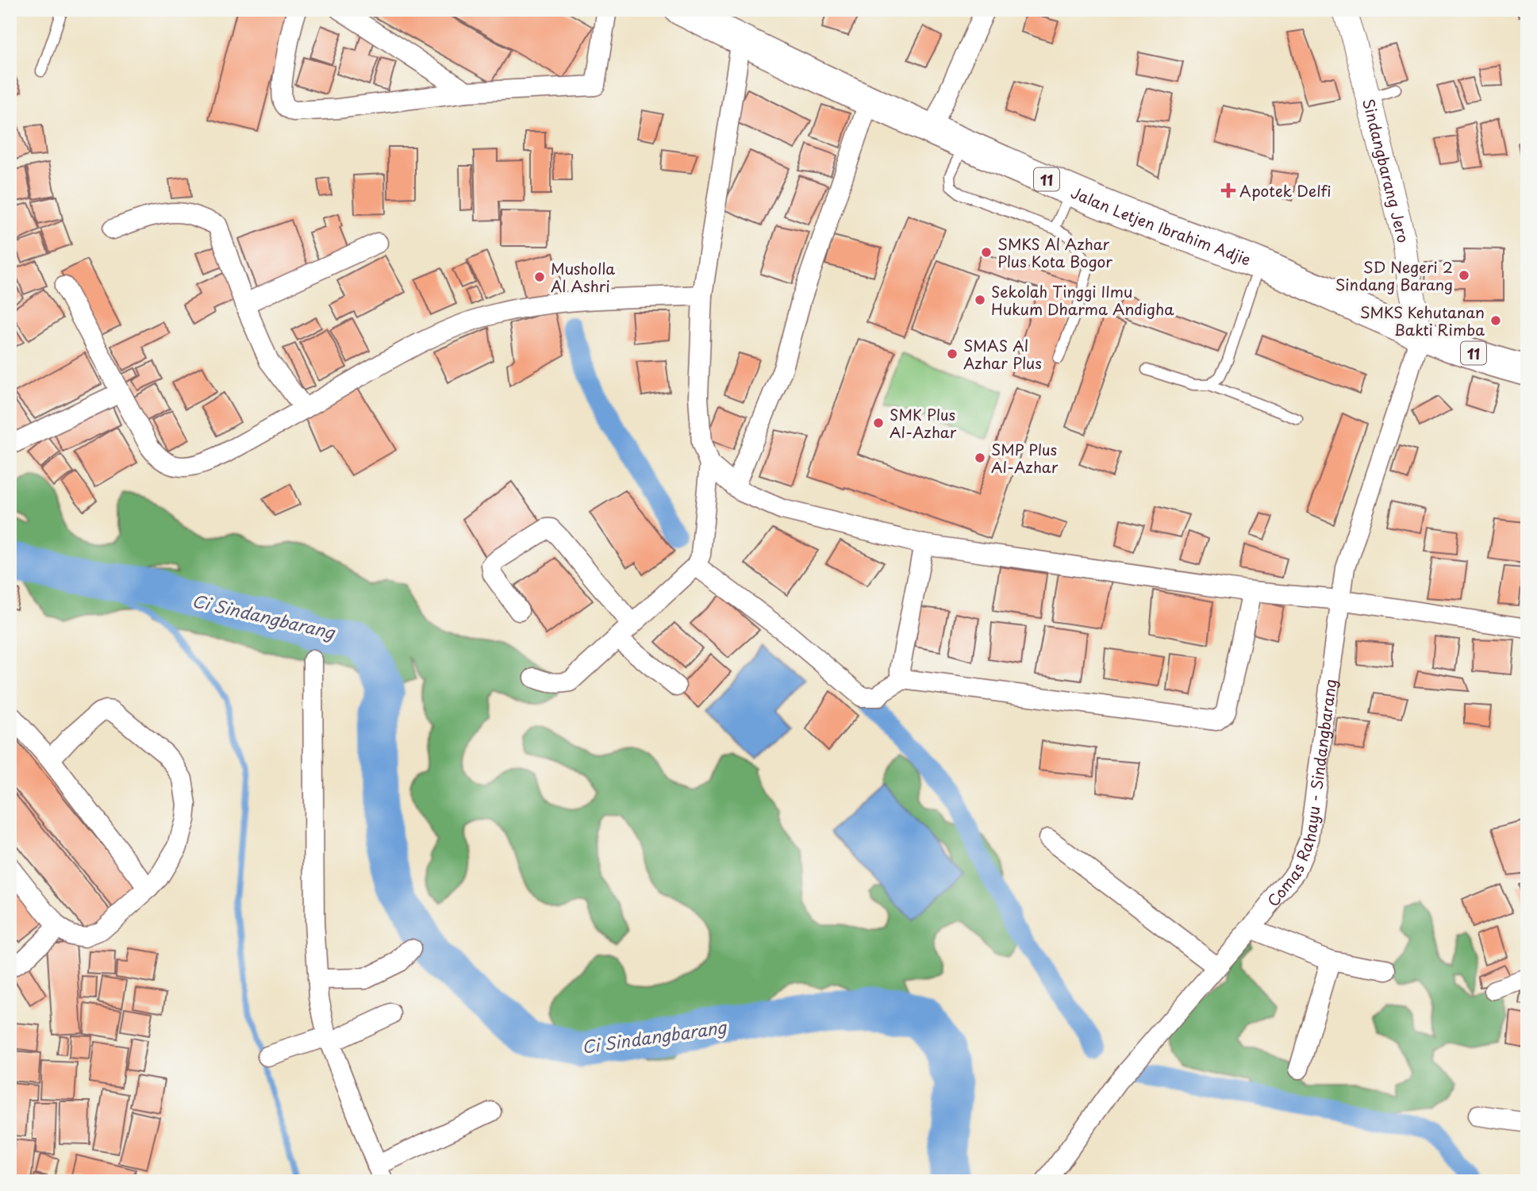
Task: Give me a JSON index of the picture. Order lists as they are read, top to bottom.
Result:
{
  "streets": {
    "main road": ["11", "Jalan Letjen Ibrahim Adjie"],
    "street": ["Sindangbarang Jero", "Comas Rahayu - Sindangbarang"]
  },
  "crossings": [
    ["Sindangbarang Jero", "Jalan Letjen Ibrahim Adjie"],
    ["Sindangbarang Jero", "Comas Rahayu - Sindangbarang"],
    ["Jalan Letjen Ibrahim Adjie", "Comas Rahayu - Sindangbarang"]
  ],
  "water": ["Ci Sindangbarang"],
  "places": {
    "health": ["Apotek Delfi"],
    "other": [
      "SMKS Al Azhar Plus Kota Bogor",
      "SD Negeri 2 Sindang Barang",
      "Musholla Al Ashri",
      "Sekolah Tinggi Ilmu Hukum Dharma Andigha",
      "SMKS Kehutanan Bakti Rimba",
      "SMAS Al Azhar Plus",
      "SMK Plus Al-Azhar",
      "SMP Plus Al-Azhar"
    ]
  }
}
